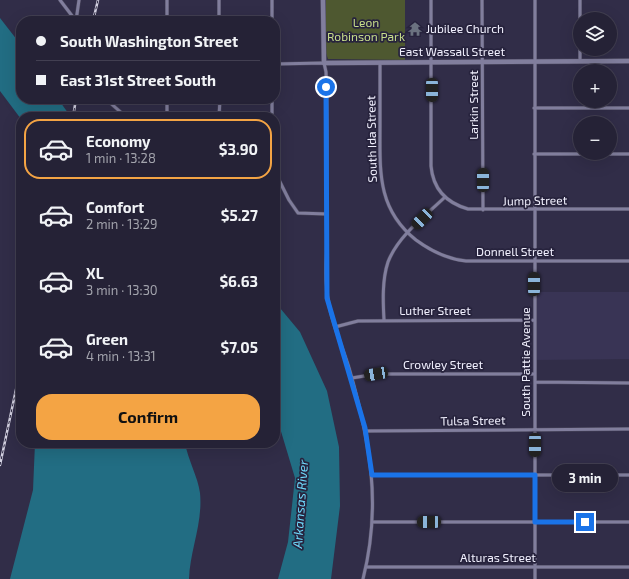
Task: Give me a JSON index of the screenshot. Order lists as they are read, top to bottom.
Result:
{
  "streets": {
    "street": [
      "East Wassall Street",
      "Larkin Street",
      "South Ida Street",
      "Jump Street",
      "Donnell Street",
      "Luther Street",
      "South Pattie Avenue",
      "Crowley Street",
      "Tulsa Street",
      "Alturas Street"
    ]
  },
  "crossings": [
    ["East Wassall Street", "Larkin Street"],
    ["East Wassall Street", "South Ida Street"],
    ["East Wassall Street", "South Pattie Avenue"],
    ["Larkin Street", "Jump Street"],
    ["South Ida Street", "Donnell Street"],
    ["Jump Street", "South Pattie Avenue"],
    ["Donnell Street", "South Pattie Avenue"],
    ["Luther Street", "South Pattie Avenue"],
    ["South Pattie Avenue", "Crowley Street"],
    ["South Pattie Avenue", "Tulsa Street"],
    ["South Pattie Avenue", "Alturas Street"]
  ],
  "water": ["Arkansas River"],
  "parks": ["Leon Robinson Park"],
  "places": {
    "temple": ["Jubilee Church"]
  },
  "page": {
    "map_buttons": ["+", "−"],
    "banner": ["South Washington Street", "East 31st Street South"],
    "list": [
      {
        "name": "Economy",
        "note": "1 min · 13:28",
        "value": "$3.90"
      },
      {
        "name": "Comfort",
        "note": "2 min · 13:29",
        "value": "$5.27"
      },
      {
        "name": "XL",
        "note": "3 min · 13:30",
        "value": "$6.63"
      },
      {
        "name": "Green",
        "note": "4 min · 13:31",
        "value": "$7.05"
      }
    ],
    "buttons": "Confirm",
    "bubble": "3 min"
  }
}
